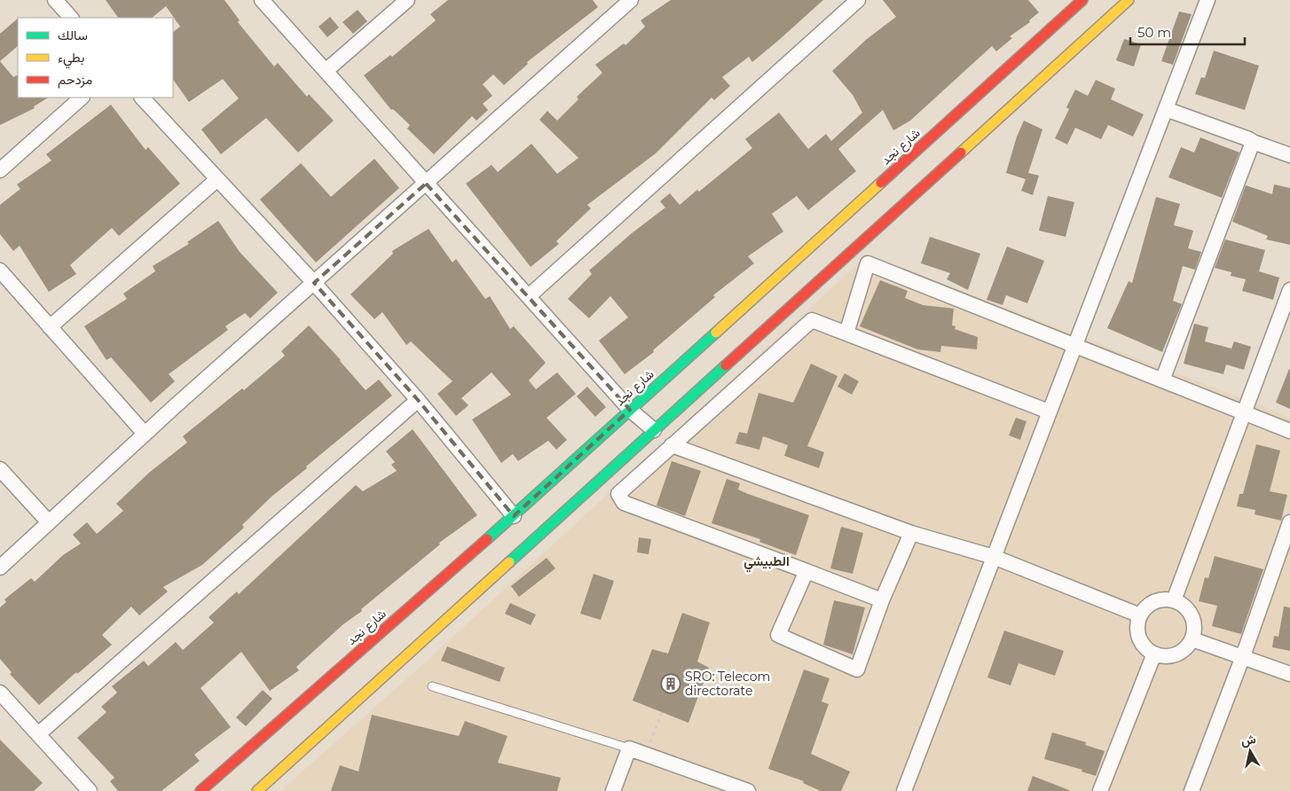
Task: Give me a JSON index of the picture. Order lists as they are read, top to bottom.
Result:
{
  "streets": {
    "street": ["شارع نجد"]
  },
  "districts": ["الطبيشي"],
  "places": {
    "building": ["SRO: Telecom directorate"]
  },
  "legend": ["سالك", "بطيء", "مزدحم"],
  "scale_bar": "50 m",
  "north": "top"
}
